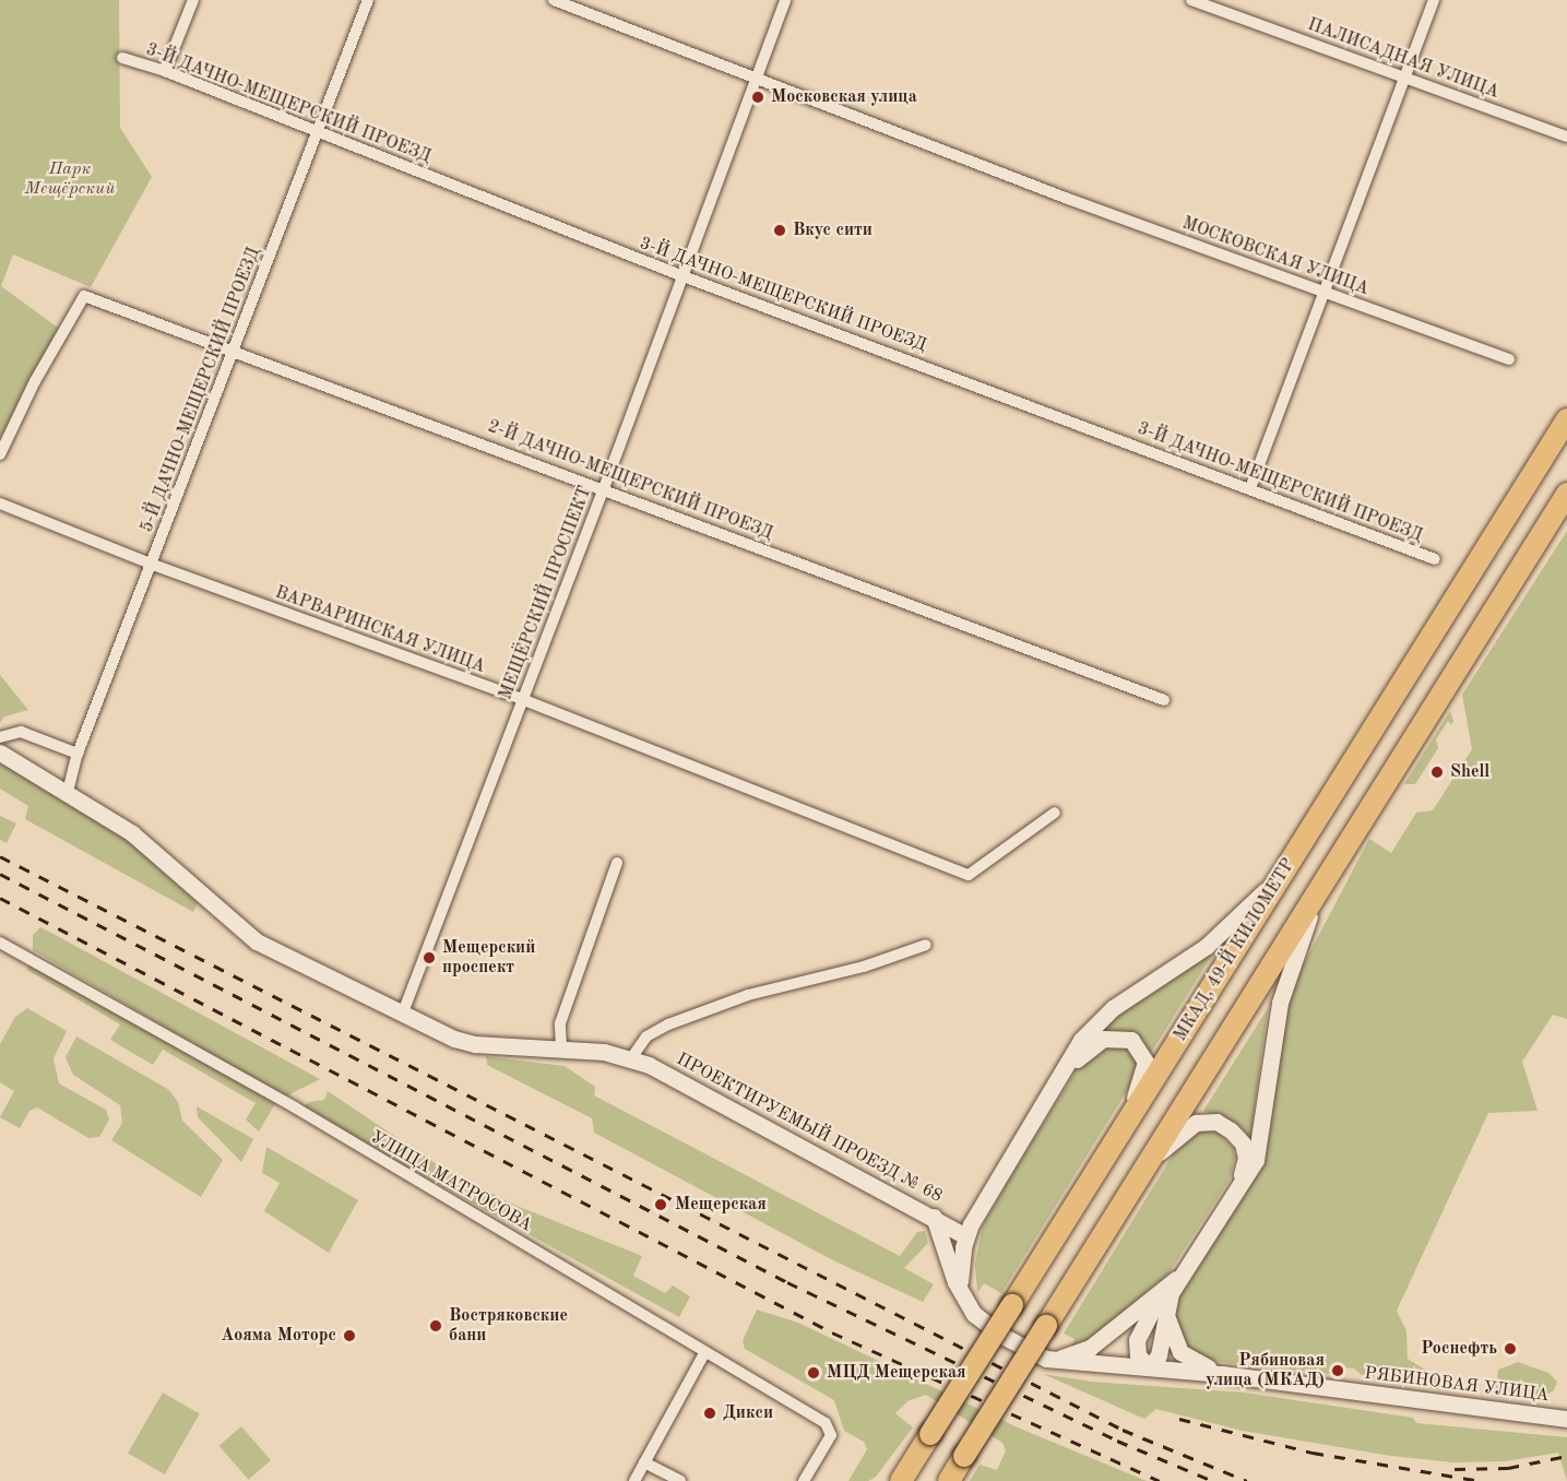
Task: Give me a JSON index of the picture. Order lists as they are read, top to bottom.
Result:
{
  "streets": {
    "highway": ["МКАД, 49-Й КИЛОМЕТР"],
    "street": [
      "ПАЛИСАДНАЯ УЛИЦА",
      "3-Й ДАЧНО-МЕЩЕРСКИЙ ПРОЕЗД",
      "МОСКОВСКАЯ УЛИЦА",
      "5-Й ДАЧНО-МЕЩЕРСКИЙ ПРОЕЗД",
      "2-Й ДАЧНО-МЕЩЕРСКИЙ ПРОЕЗД",
      "МЕЩЁРСКИЙ ПРОСПЕКТ",
      "ВАРВАРИНСКАЯ УЛИЦА",
      "ПРОЕКТИРУЕМЫЙ ПРОЕЗД № 68",
      "УЛИЦА МАТРОСОВА",
      "РЯБИНОВАЯ УЛИЦА"
    ]
  },
  "crossings": [
    ["3-Й ДАЧНО-МЕЩЕРСКИЙ ПРОЕЗД", "5-Й ДАЧНО-МЕЩЕРСКИЙ ПРОЕЗД"],
    ["3-Й ДАЧНО-МЕЩЕРСКИЙ ПРОЕЗД", "МЕЩЁРСКИЙ ПРОСПЕКТ"],
    ["МОСКОВСКАЯ УЛИЦА", "МЕЩЁРСКИЙ ПРОСПЕКТ"],
    ["5-Й ДАЧНО-МЕЩЕРСКИЙ ПРОЕЗД", "2-Й ДАЧНО-МЕЩЕРСКИЙ ПРОЕЗД"],
    ["5-Й ДАЧНО-МЕЩЕРСКИЙ ПРОЕЗД", "ВАРВАРИНСКАЯ УЛИЦА"],
    ["5-Й ДАЧНО-МЕЩЕРСКИЙ ПРОЕЗД", "ПРОЕКТИРУЕМЫЙ ПРОЕЗД № 68"],
    ["2-Й ДАЧНО-МЕЩЕРСКИЙ ПРОЕЗД", "МЕЩЁРСКИЙ ПРОСПЕКТ"],
    ["МЕЩЁРСКИЙ ПРОСПЕКТ", "ВАРВАРИНСКАЯ УЛИЦА"],
    ["МЕЩЁРСКИЙ ПРОСПЕКТ", "ПРОЕКТИРУЕМЫЙ ПРОЕЗД № 68"],
    ["ПРОЕКТИРУЕМЫЙ ПРОЕЗД № 68", "РЯБИНОВАЯ УЛИЦА"]
  ],
  "parks": ["Парк Мещёрский"],
  "places": [
    "Московская улица",
    "Вкус сити",
    "Shell",
    "Мещерский проспект",
    "Мещерская",
    "Востряковские бани",
    "Аояма Моторс",
    "Роснефть",
    "Рябиновая улица (МКАД)",
    "МЦД Мещерская",
    "Дикси"
  ]
}
